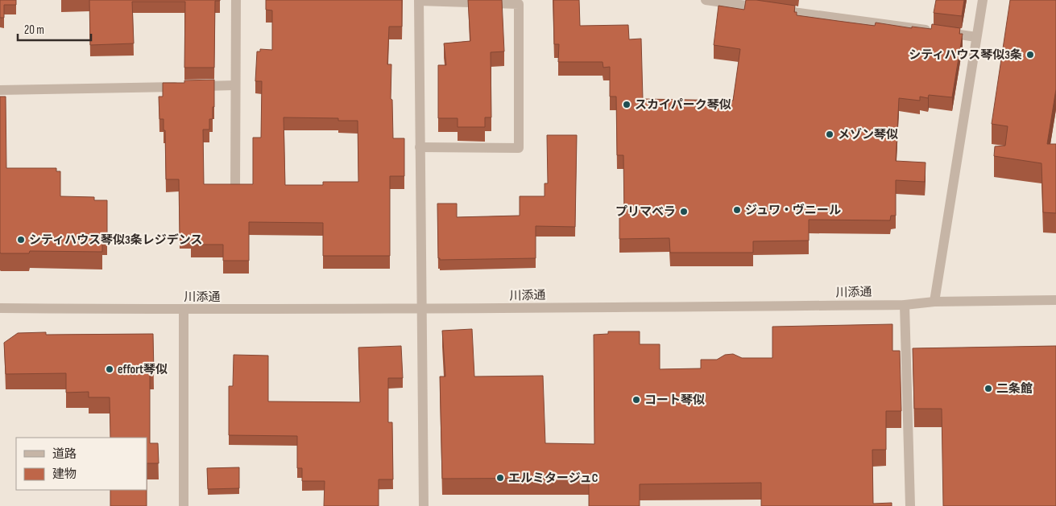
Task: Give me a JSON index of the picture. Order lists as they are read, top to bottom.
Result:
{
  "streets": {
    "street": ["川添通"]
  },
  "places": [
    "シティハウス琴似3条",
    "スカイパーク琴似",
    "メゾン琴似",
    "ジュワ・ヴニール",
    "プリマベラ",
    "シティハウス琴似3条レジデンス",
    "effort琴似",
    "二条館",
    "コート琴似",
    "エルミタージュC"
  ],
  "legend": ["道路", "建物"],
  "scale_bar": "20 m"
}
